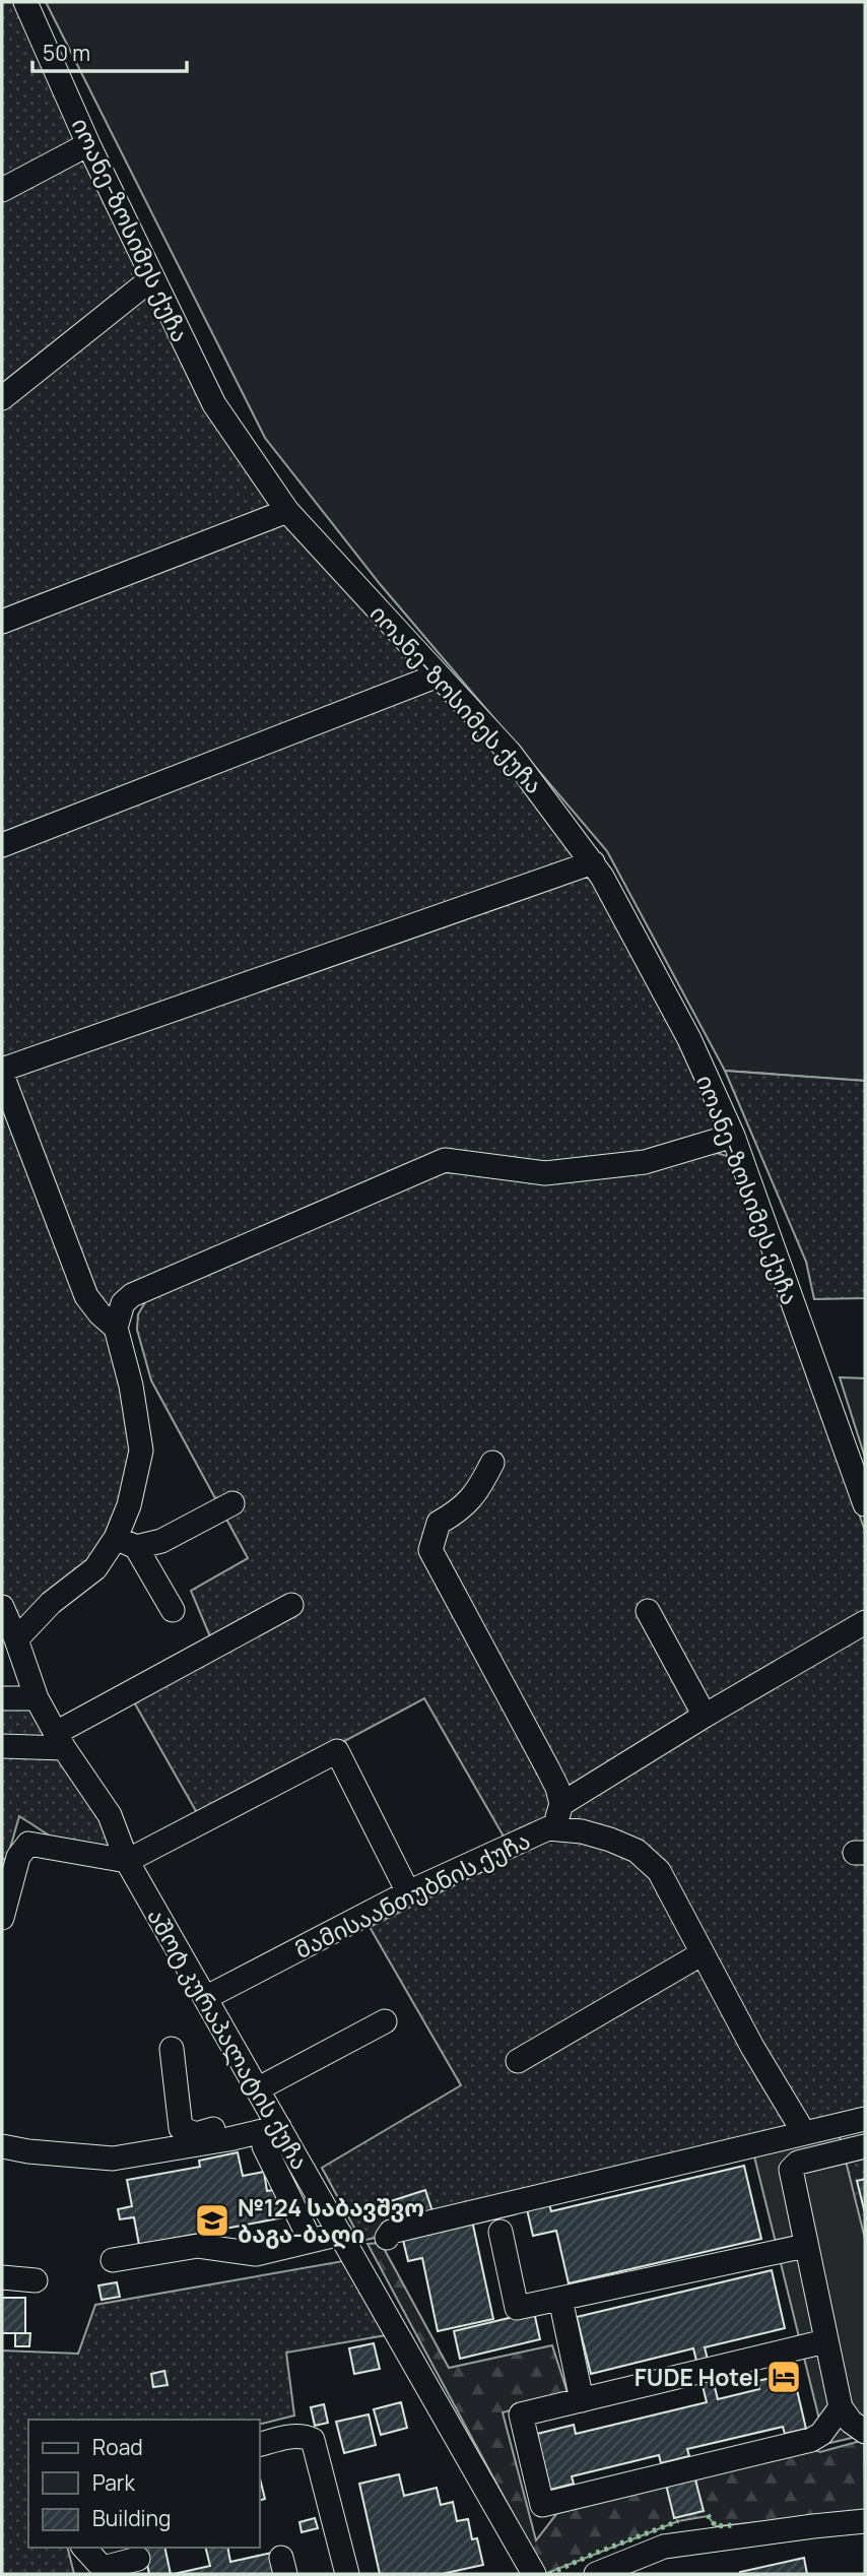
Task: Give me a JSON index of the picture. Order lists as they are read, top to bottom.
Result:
{
  "streets": {
    "street": ["იოანე-ზოსიმეს ქუჩა", "მამისაანთუბნის ქუჩა", "აშოტ კურაპალატის ქუჩა"]
  },
  "crossings": [
    ["მამისაანთუბნის ქუჩა", "აშოტ კურაპალატის ქუჩა"]
  ],
  "places": {
    "school or university": ["№124 საბავშვო ბაგა-ბაღი"],
    "hotel": ["FUDE Hotel"]
  },
  "legend": ["Road", "Park", "Building"],
  "scale_bar": "50 m"
}
